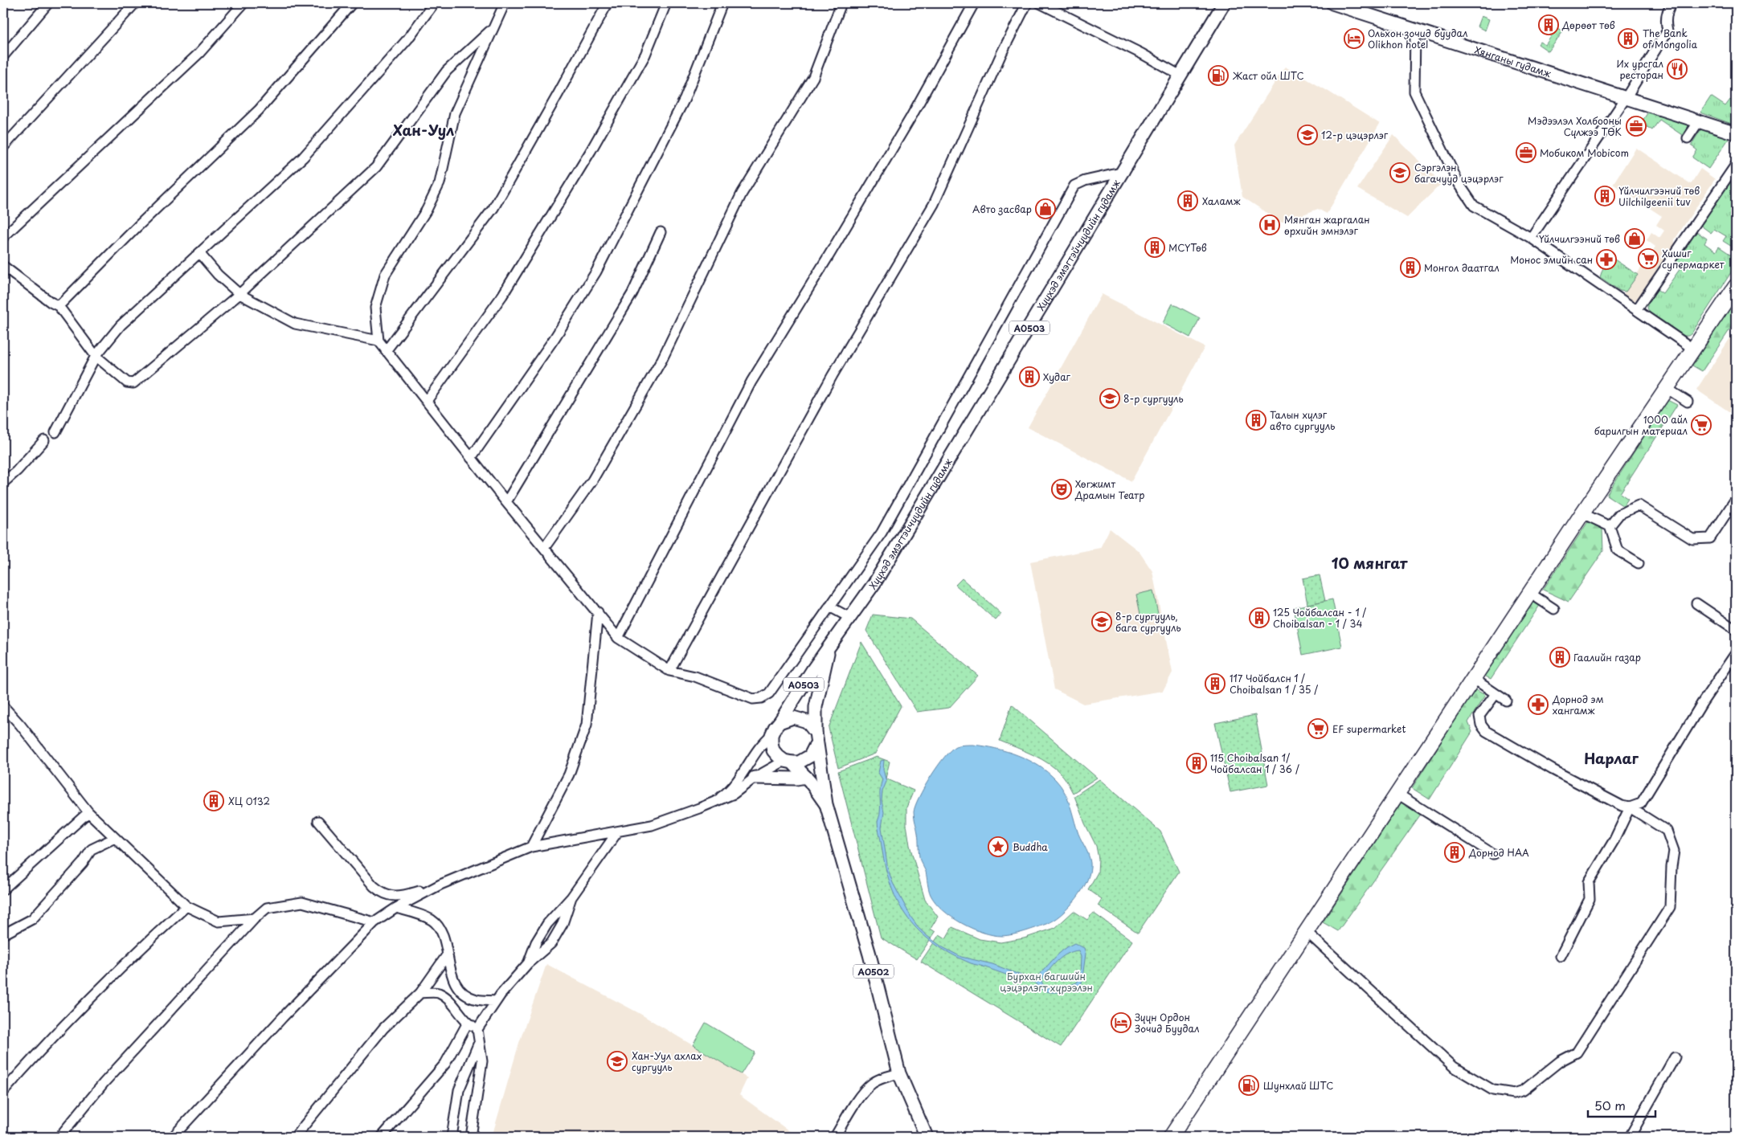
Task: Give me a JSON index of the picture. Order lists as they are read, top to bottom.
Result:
{
  "streets": {
    "main road": [
      "Хянганы гудамж",
      "Хүүхэд эмэгтэйчүүдийн гудамж",
      "A0503",
      "A0502"
    ]
  },
  "districts": ["Хан-Уул", "10 мянгат", "Нарлаг"],
  "parks": ["Бурхан багшийн цэцэрлэгт хүрээлэн"],
  "places": {
    "building": [
      "Дөрөөт төв",
      "The Bank of Mongolia",
      "Үйлчилгээний төв Uilchilgeenii tuv",
      "Халамж",
      "МСҮТөв",
      "Монгол даатгал",
      "Худаг",
      "Талын хүлэг авто сургууль",
      "125 Чойбалсан - 1 / Choibalsan - 1 / 34",
      "Гаалийн газар",
      "117 Чойбалсн 1 / Choibalsan 1 / 35 /",
      "115 Choibalsan 1/ Чойбалсан 1 / 36 /",
      "ХЦ 0132",
      "Дорнод НАА"
    ],
    "hotel": ["Ольхон зочид буудал Olikhon hotel", "Зүүн Ордон Зочид Буудал"],
    "restaurant": ["Их урсгал ресторан"],
    "fuel station": ["Жаст ойл ШТС", "Шунхлай ШТС"],
    "office": ["Мэдээлэл Холбооны Сүлжээ ТӨК", "Мобиком Mobicom"],
    "school or university": [
      "12-р цэцэрлэг",
      "Сэргэлэн багачууд цэцэрлэг",
      "8-р сургууль",
      "8-р сургууль, бага сургууль",
      "Хан-Уул ахлах сургууль"
    ],
    "shop": ["Авто засвар", "Үйлчилгээний төв"],
    "hospital": ["Мянган жаргалан өрхийн эмнэлэг"],
    "supermarket": ["Хишиг супермаркет", "1000 айл барилгын материал", "EF supermarket"],
    "pharmacy": ["Монос эмийн сан", "Дорнод эм хангамж"],
    "theatre": ["Хөгжимт Драмын Театр"],
    "place": ["Buddha"]
  },
  "scale_bar": "50 m"
}
